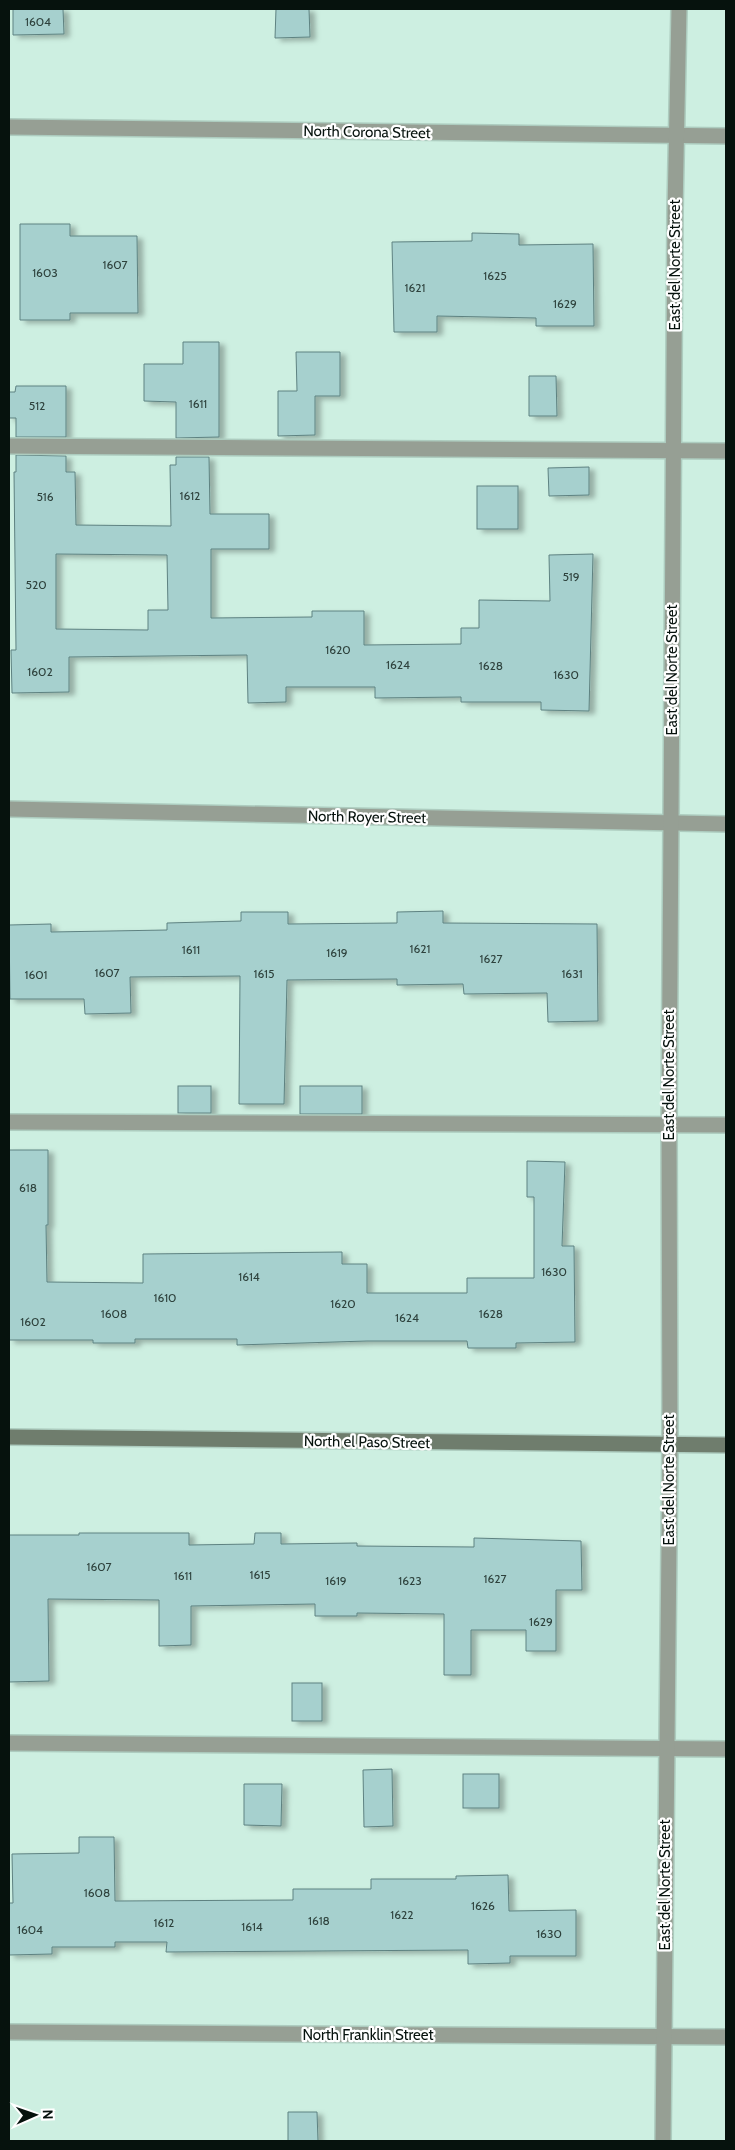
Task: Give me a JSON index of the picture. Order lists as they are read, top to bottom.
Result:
{
  "streets": {
    "street": [
      "North Corona Street",
      "East del Norte Street",
      "North Royer Street",
      "North el Paso Street",
      "North Franklin Street"
    ]
  },
  "crossings": [
    ["North Corona Street", "East del Norte Street"],
    ["East del Norte Street", "North Royer Street"],
    ["East del Norte Street", "North el Paso Street"],
    ["East del Norte Street", "North Franklin Street"]
  ],
  "house_numbers": [
    "1604",
    "1607",
    "1603",
    "1625",
    "1621",
    "1629",
    "1611",
    "512",
    "1612",
    "516",
    "519",
    "520",
    "1620",
    "1624",
    "1628",
    "1602",
    "1630",
    "1621",
    "1611",
    "1619",
    "1627",
    "1607",
    "1615",
    "1631",
    "1601",
    "618",
    "1630",
    "1614",
    "1610",
    "1620",
    "1608",
    "1628",
    "1624",
    "1602",
    "1607",
    "1615",
    "1611",
    "1627",
    "1619",
    "1623",
    "1629",
    "1608",
    "1626",
    "1622",
    "1618",
    "1612",
    "1614",
    "1604",
    "1630"
  ],
  "north": "right"
}
